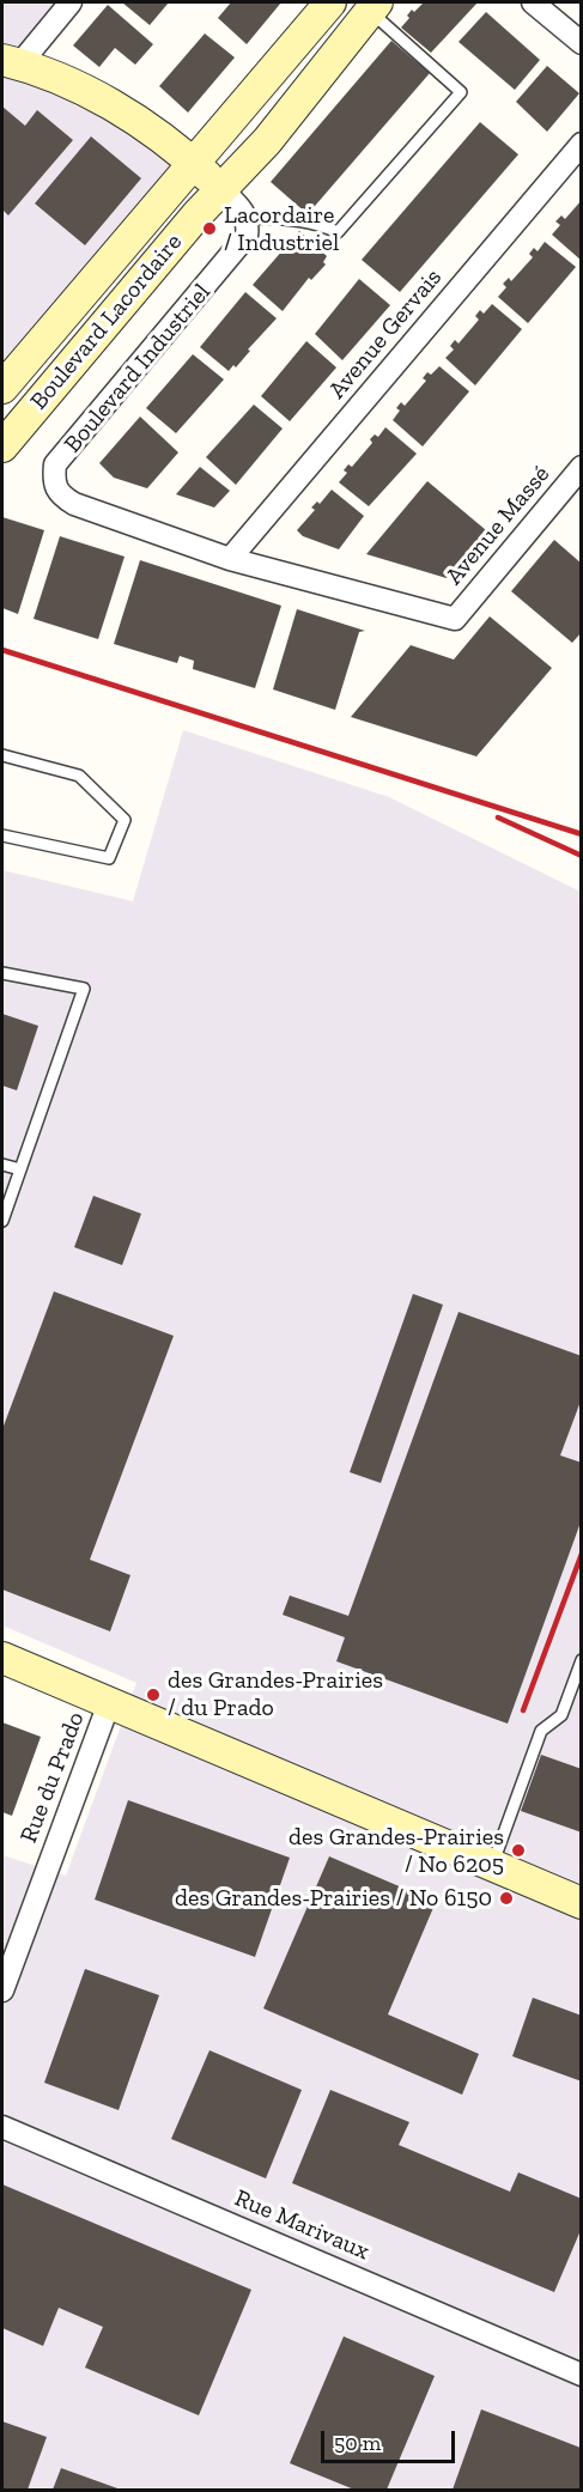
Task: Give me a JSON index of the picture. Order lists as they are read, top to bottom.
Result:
{
  "streets": {
    "main road": ["Boulevard Lacordaire"],
    "street": [
      "Avenue Gervais",
      "Boulevard Industriel",
      "Avenue Massé",
      "Rue du Prado",
      "Rue Marivaux"
    ]
  },
  "crossings": [
    ["Avenue Gervais", "Boulevard Industriel"],
    ["Boulevard Industriel", "Avenue Massé"]
  ],
  "places": [
    "Lacordaire / Industriel",
    "des Grandes-Prairies / du Prado",
    "des Grandes-Prairies / No 6205",
    "des Grandes-Prairies / No 6150"
  ],
  "scale_bar": "50 m"
}
